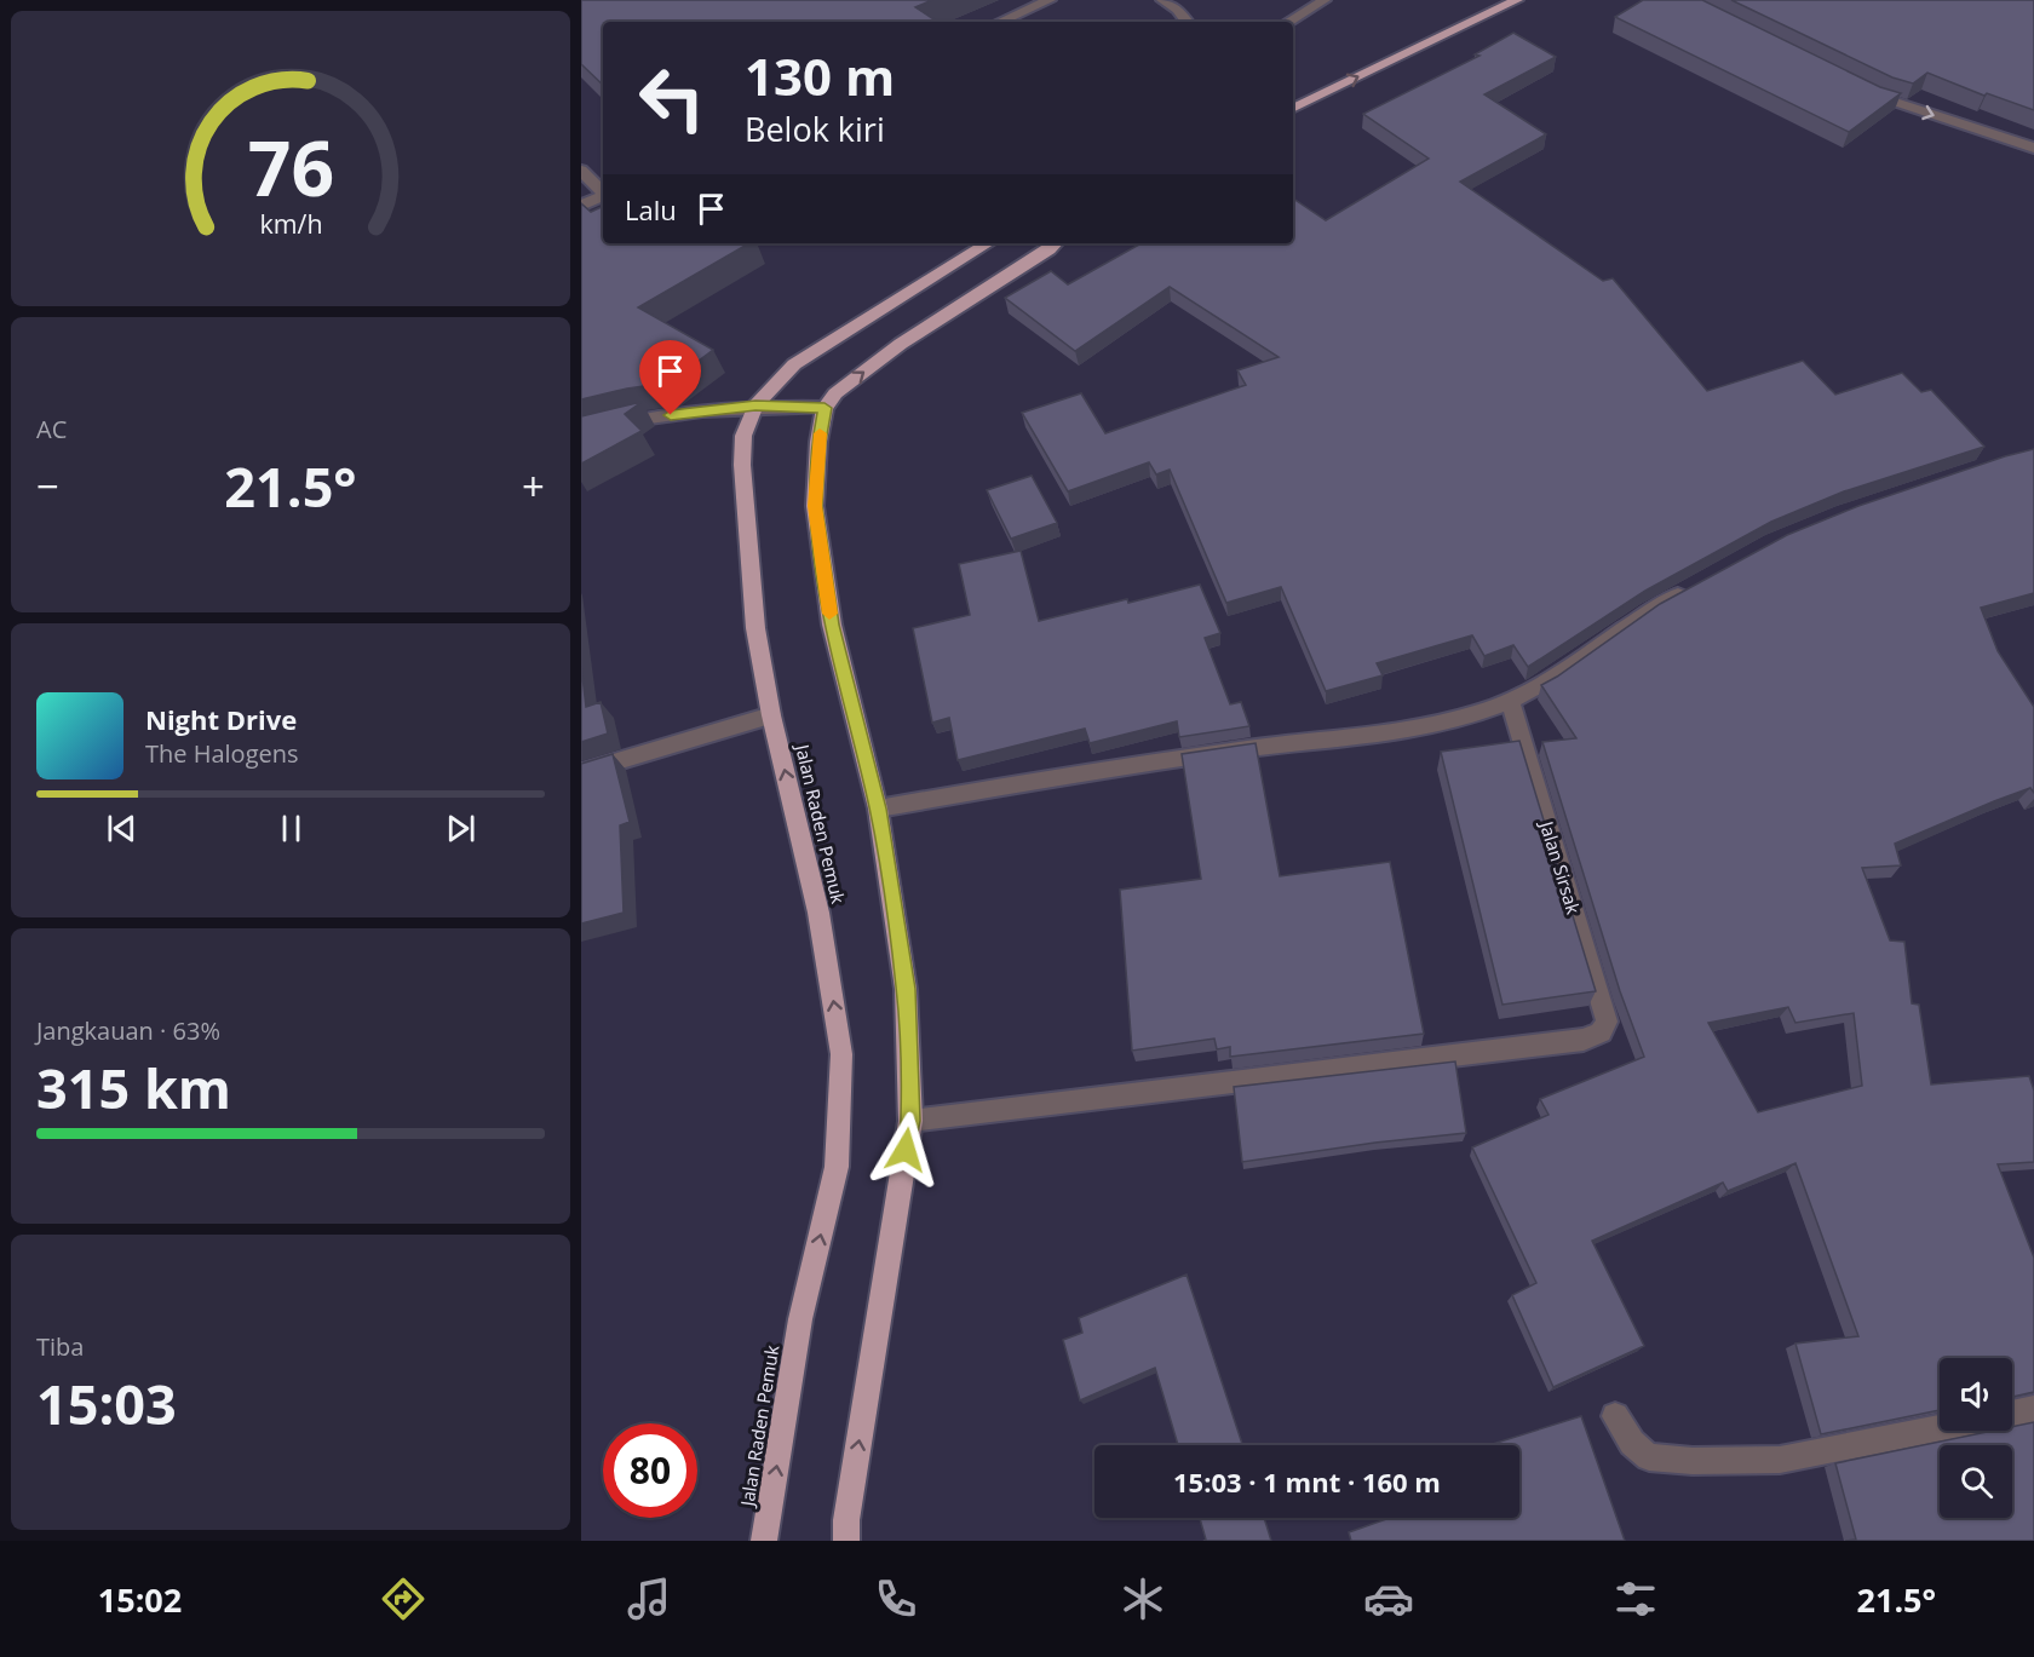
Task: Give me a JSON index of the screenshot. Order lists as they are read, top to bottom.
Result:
{
  "streets": {
    "highway": ["Jalan Raden Pemuk"],
    "street": ["Jalan Sirsak"]
  },
  "page": {
    "turn": ["130 m", "Belok kiri"],
    "then": "Lalu",
    "tile": [
      "AC",
      ["Jangkauan · 63%", "315 km"],
      ["Tiba", "15:03"]
    ],
    "heat": ["−", "21.5°", "+"],
    "song": ["Night Drive", "The Halogens"],
    "limit": "80",
    "trip": "15:03 · 1 mnt · 160 m",
    "tabs": ["15:02", "21.5°"],
    "gauge": ["76", "km/h"]
  }
}
